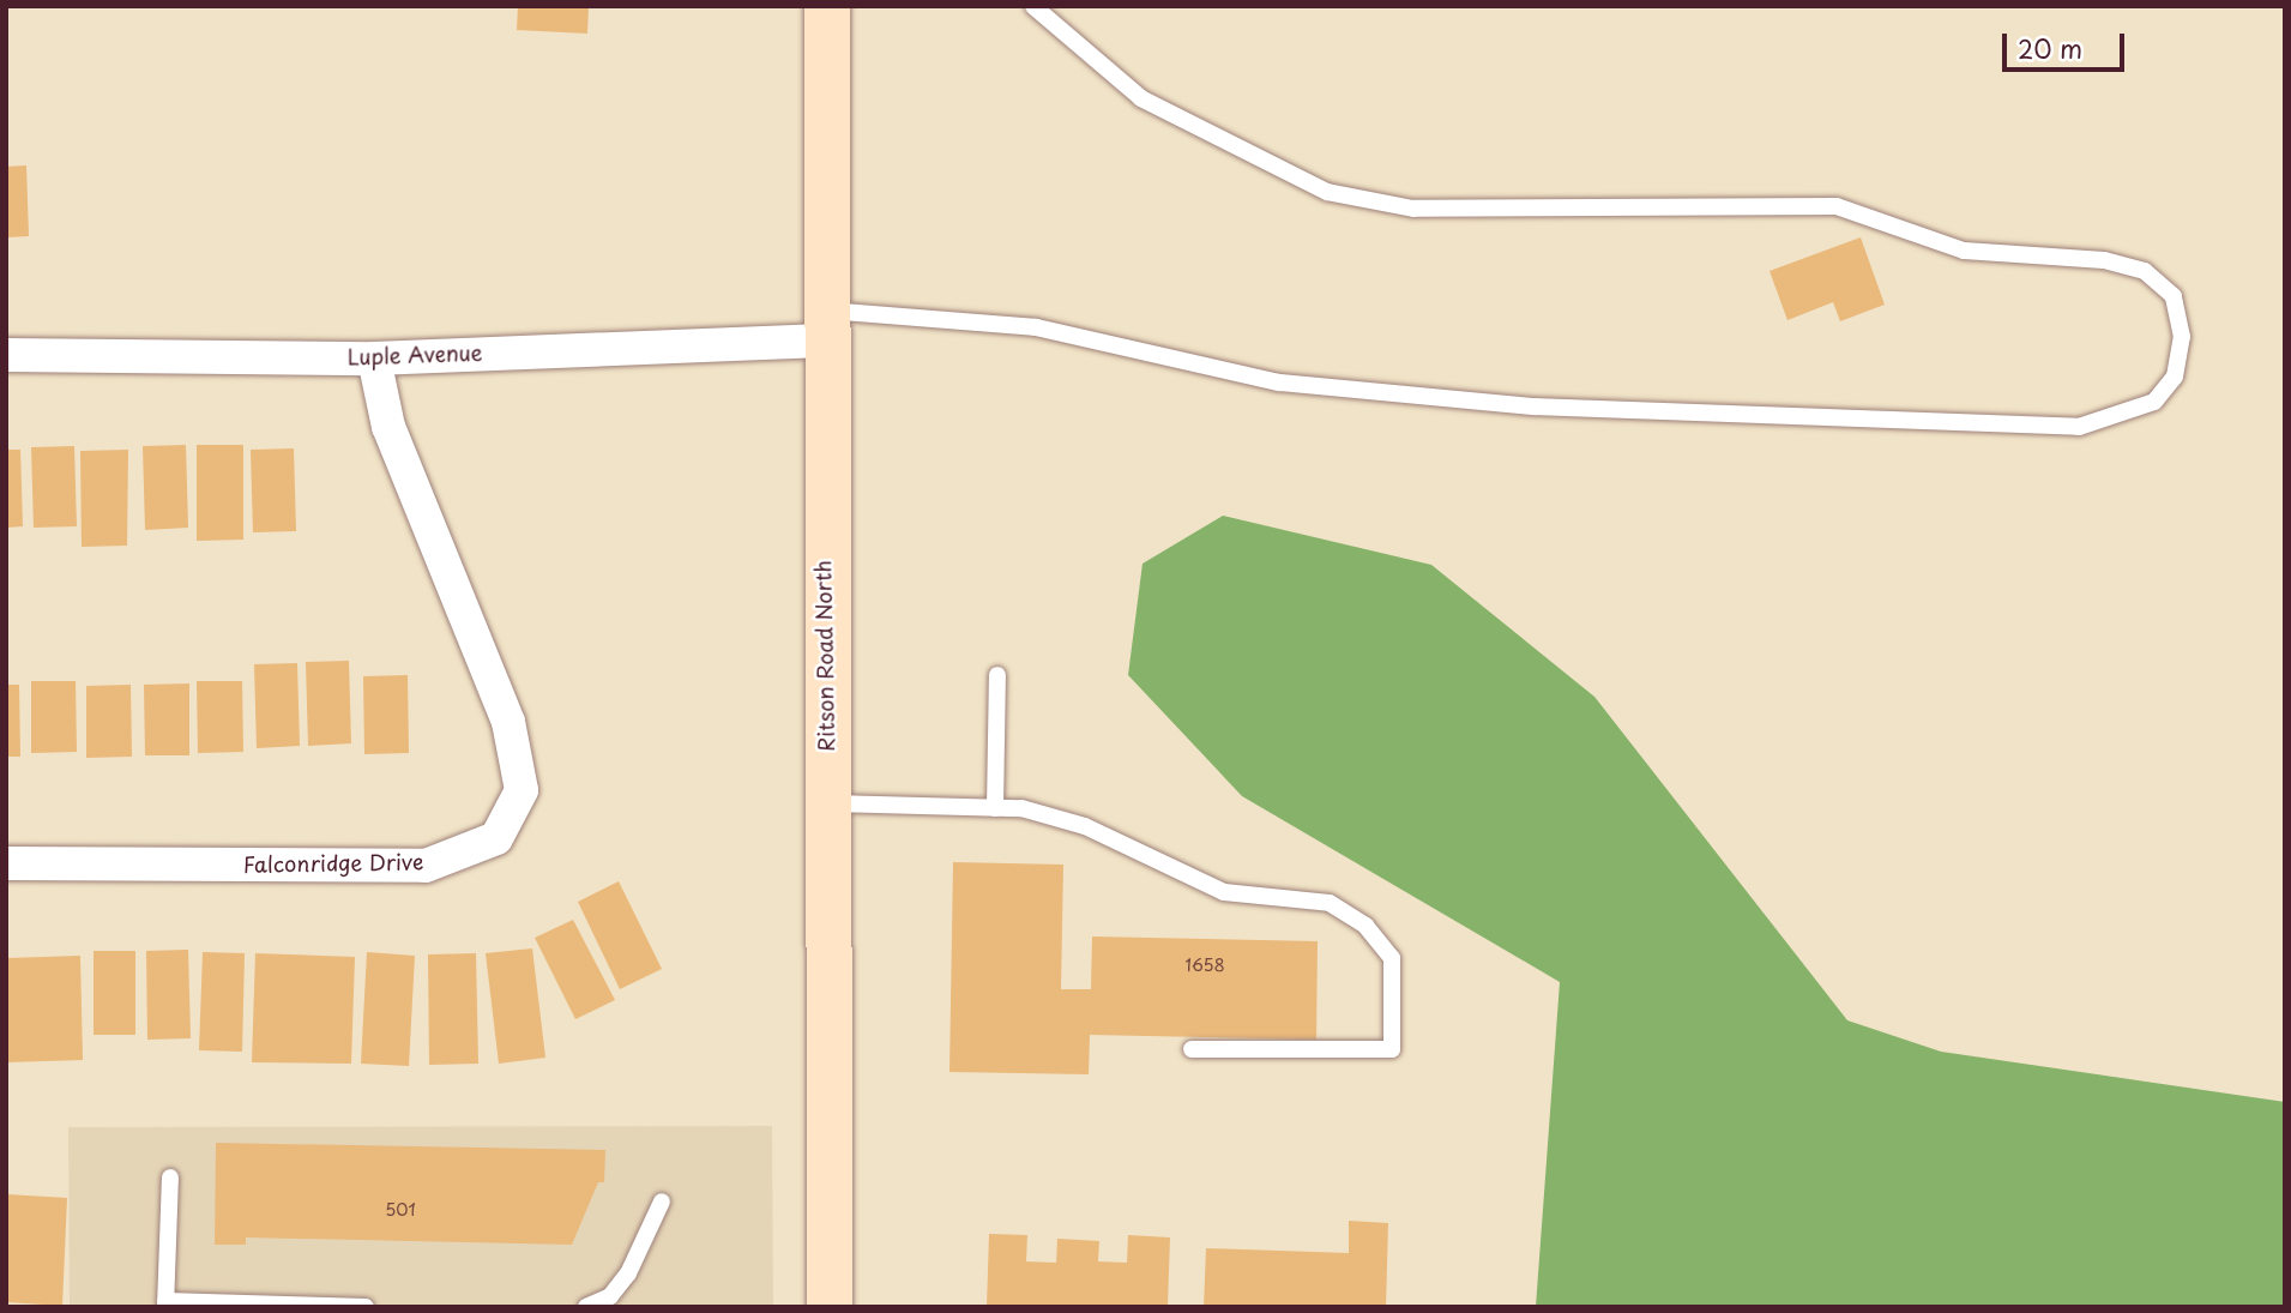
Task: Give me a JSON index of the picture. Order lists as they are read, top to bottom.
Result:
{
  "streets": {
    "main road": ["Ritson Road North"],
    "street": ["Luple Avenue", "Falconridge Drive"]
  },
  "crossings": [
    ["Luple Avenue", "Ritson Road North"],
    ["Luple Avenue", "Falconridge Drive"]
  ],
  "house_numbers": ["1658", "501"],
  "scale_bar": "20 m"
}
